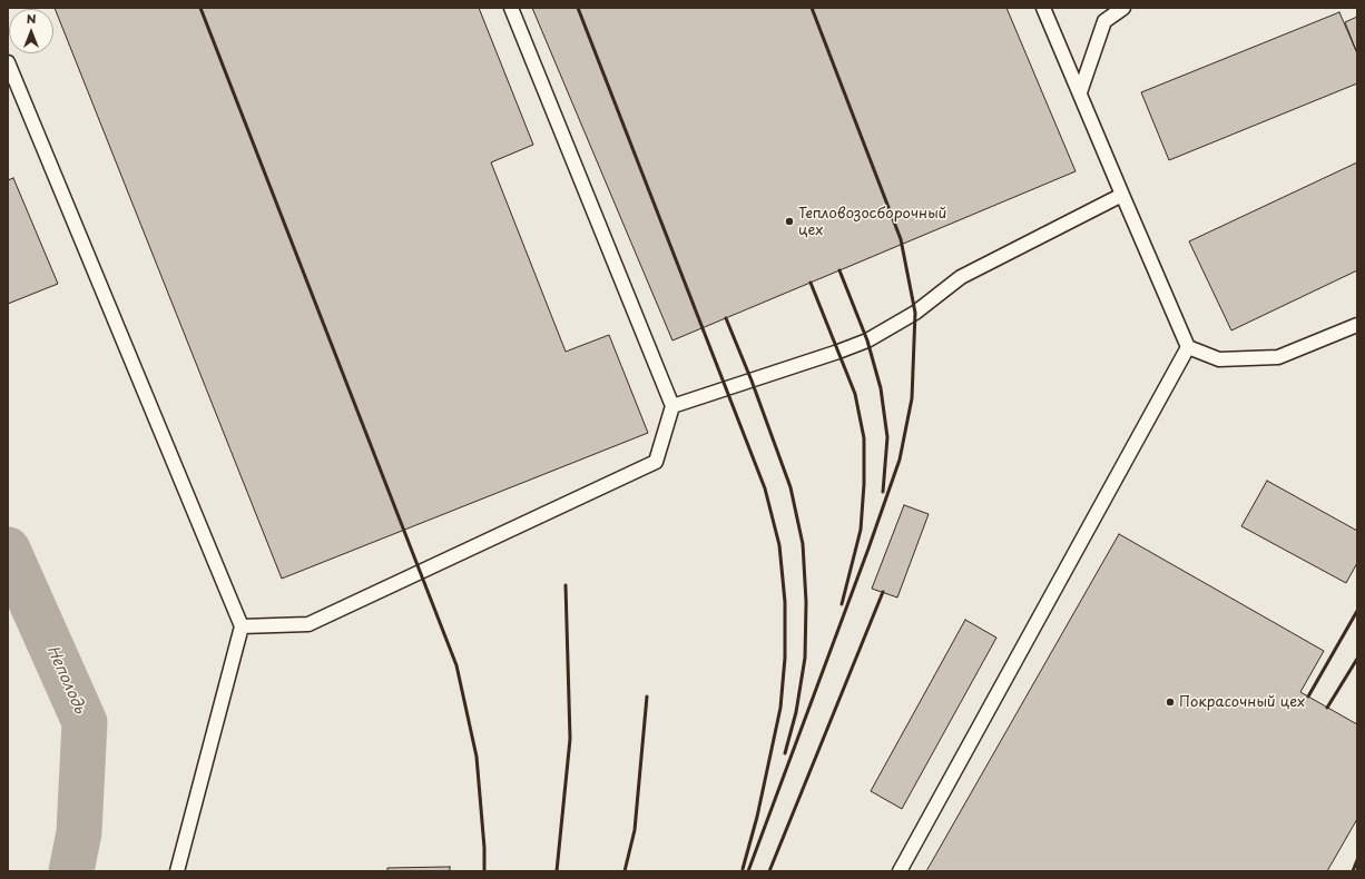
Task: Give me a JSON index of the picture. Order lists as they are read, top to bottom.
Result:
{
  "water": ["Неполодь"],
  "places": ["Тепловозосборочный цех", "Покрасочный цех"],
  "north": "top"
}
